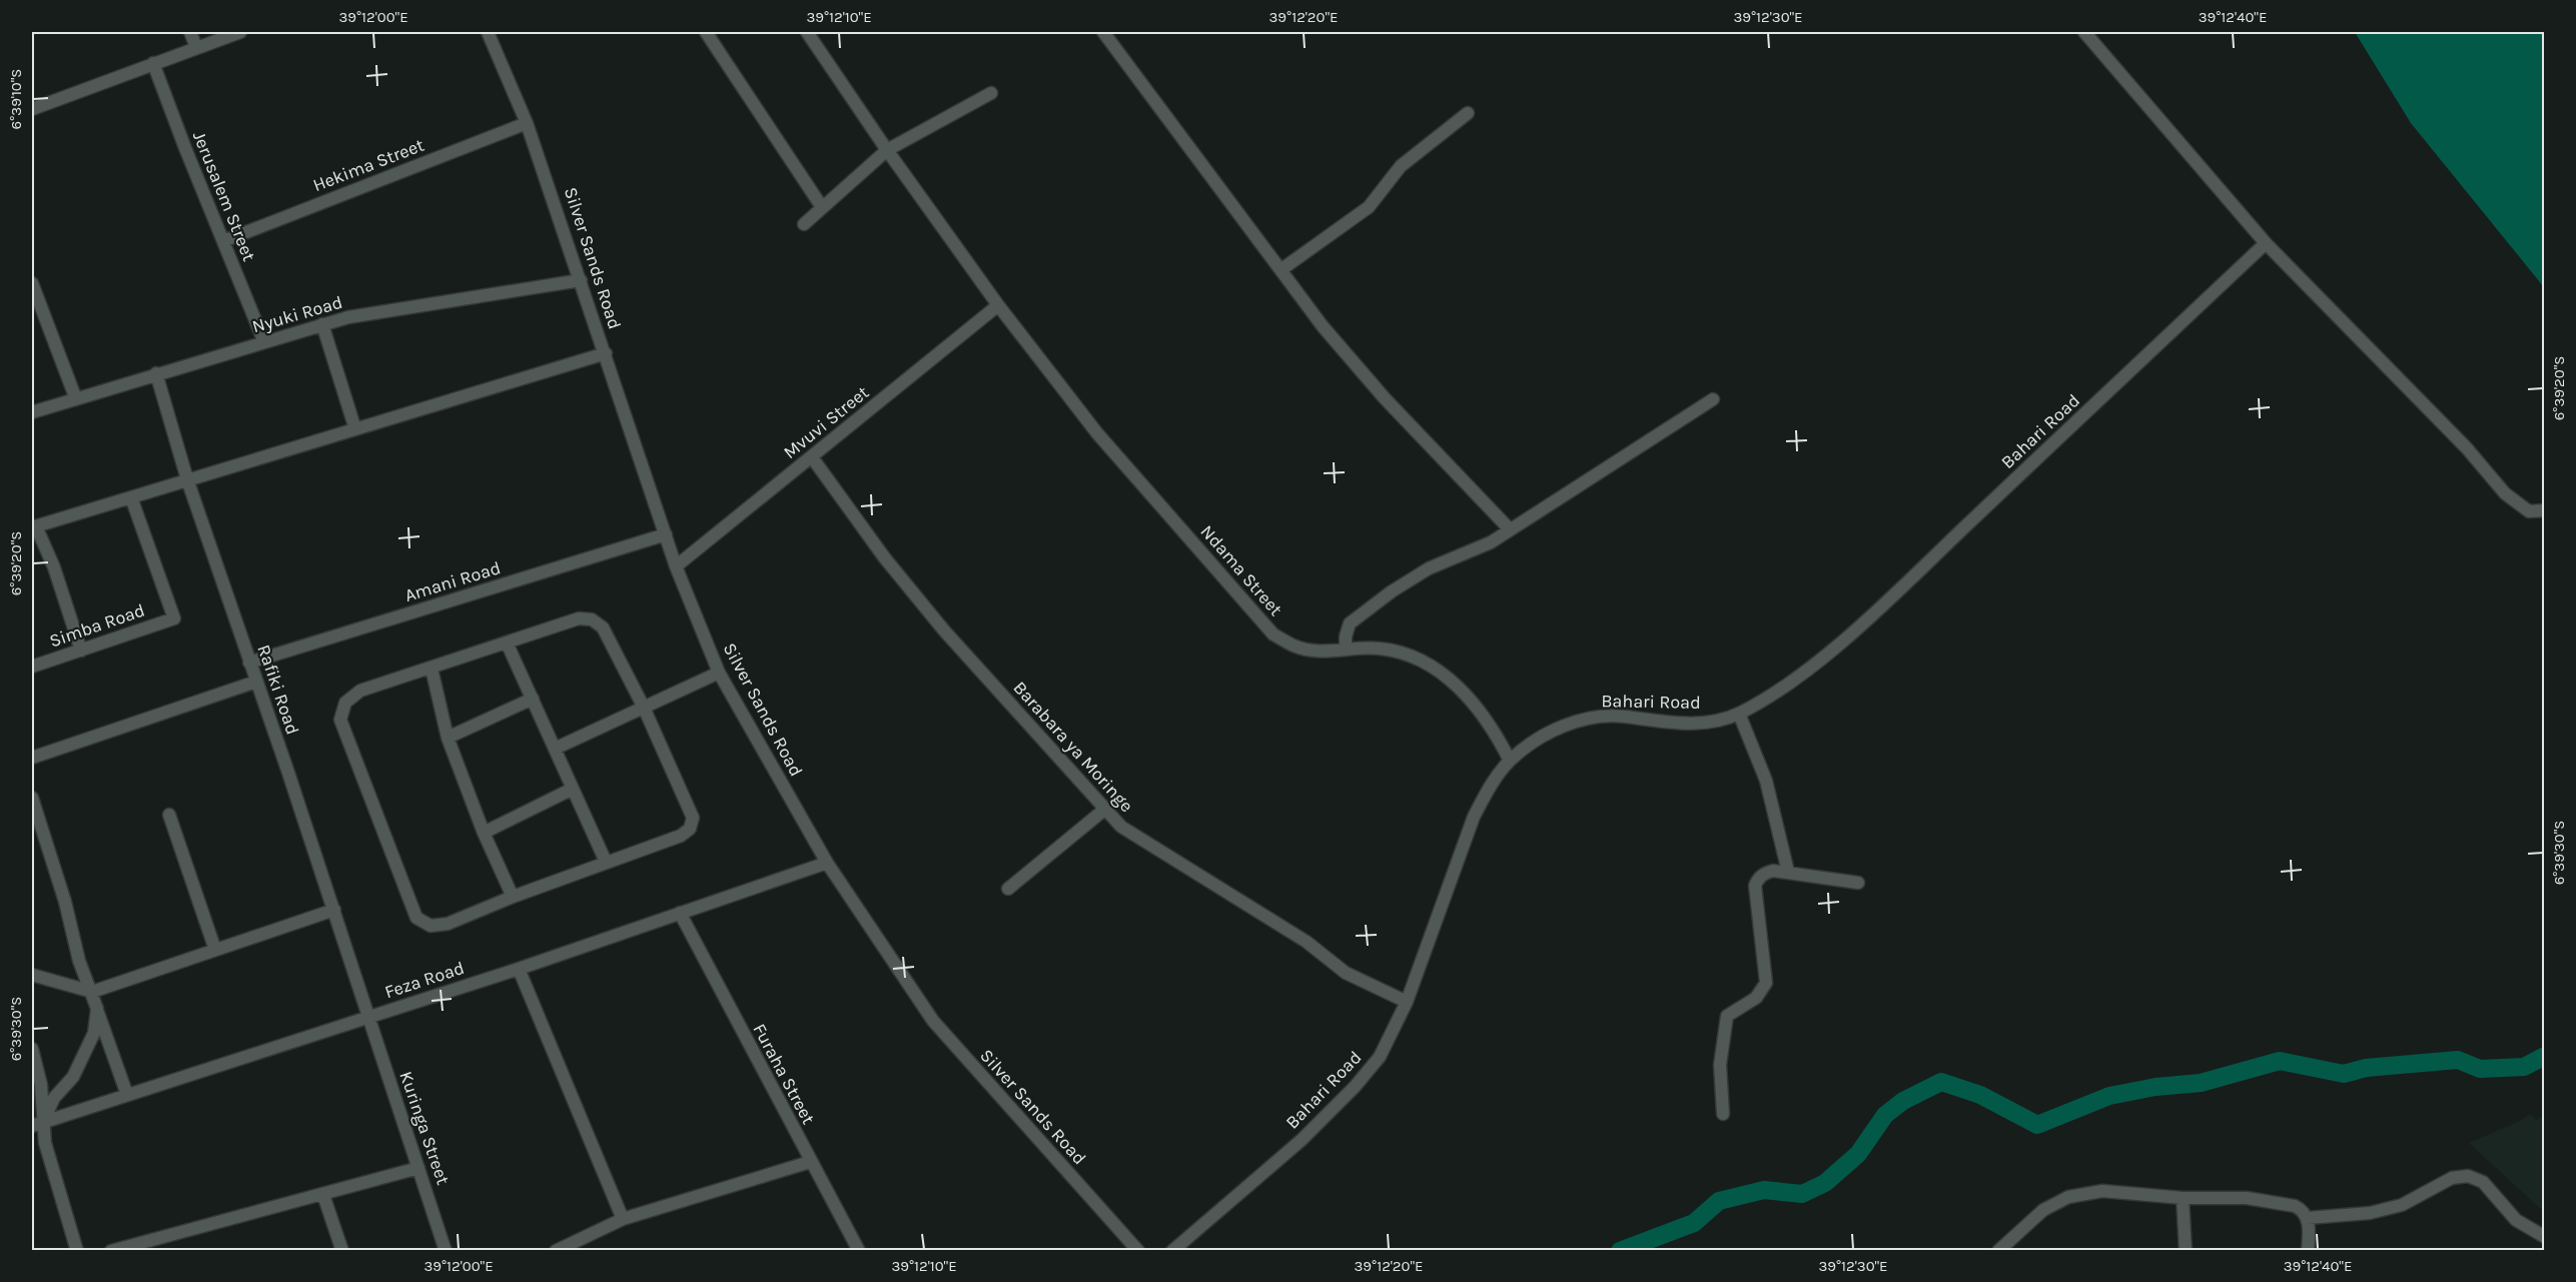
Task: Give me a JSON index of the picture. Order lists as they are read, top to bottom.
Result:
{
  "streets": {
    "street": [
      "Hekima Street",
      "Jerusalem Street",
      "Silver Sands Road",
      "Nyuki Road",
      "Mvuvi Street",
      "Bahari Road",
      "Ndama Street",
      "Amani Road",
      "Simba Road",
      "Rafiki Road",
      "Barabara ya Moringe",
      "Feza Road",
      "Furaha Street",
      "Kuringa Street"
    ]
  },
  "crossings": [
    ["Hekima Street", "Jerusalem Street"],
    ["Hekima Street", "Silver Sands Road"],
    ["Jerusalem Street", "Nyuki Road"],
    ["Silver Sands Road", "Nyuki Road"],
    ["Silver Sands Road", "Mvuvi Street"],
    ["Silver Sands Road", "Amani Road"],
    ["Silver Sands Road", "Feza Road"],
    ["Nyuki Road", "Rafiki Road"],
    ["Mvuvi Street", "Ndama Street"],
    ["Mvuvi Street", "Barabara ya Moringe"],
    ["Bahari Road", "Ndama Street"],
    ["Bahari Road", "Barabara ya Moringe"],
    ["Amani Road", "Rafiki Road"],
    ["Rafiki Road", "Feza Road"],
    ["Rafiki Road", "Kuringa Street"],
    ["Feza Road", "Furaha Street"],
    ["Feza Road", "Kuringa Street"]
  ],
  "coordinates": [
    "39°12'00\"E",
    "39°12'10\"E",
    "39°12'20\"E",
    "39°12'30\"E",
    "39°12'40\"E",
    "6°39'10\"S",
    "6°39'20\"S",
    "6°39'30\"S"
  ]
}
